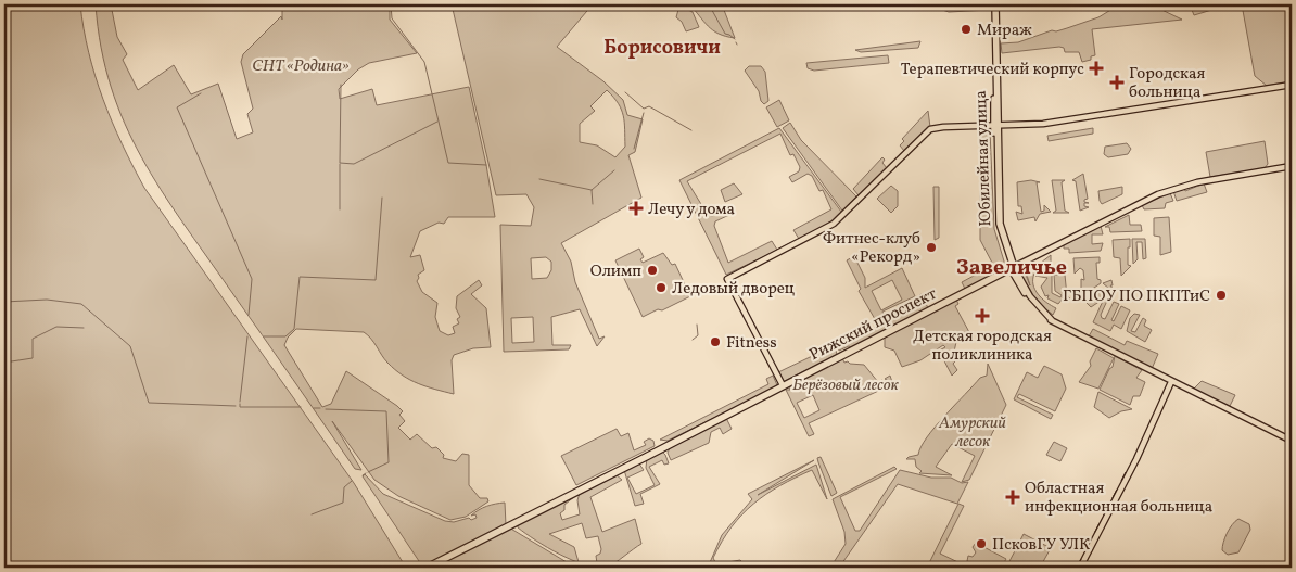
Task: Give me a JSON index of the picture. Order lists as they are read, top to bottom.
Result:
{
  "streets": {
    "highway": ["Юбилейная улица", "Рижский проспект"]
  },
  "crossings": [
    ["Юбилейная улица", "Рижский проспект"]
  ],
  "districts": ["Борисовичи", "Завеличье"],
  "parks": ["СНТ «Родина»", "Берёзовый лесок", "Амурский лесок"],
  "places": {
    "other": [
      "Мираж",
      "Фитнес-клуб «Рекорд»",
      "Олимп",
      "Ледовый дворец",
      "ГБПОУ ПО ПКПТиС",
      "Fitness",
      "ПсковГУ УЛК"
    ],
    "health": [
      "Терапевтический корпус",
      "Городская больница",
      "Лечу у дома",
      "Детская городская поликлиника",
      "Областная инфекционная больница"
    ]
  }
}
